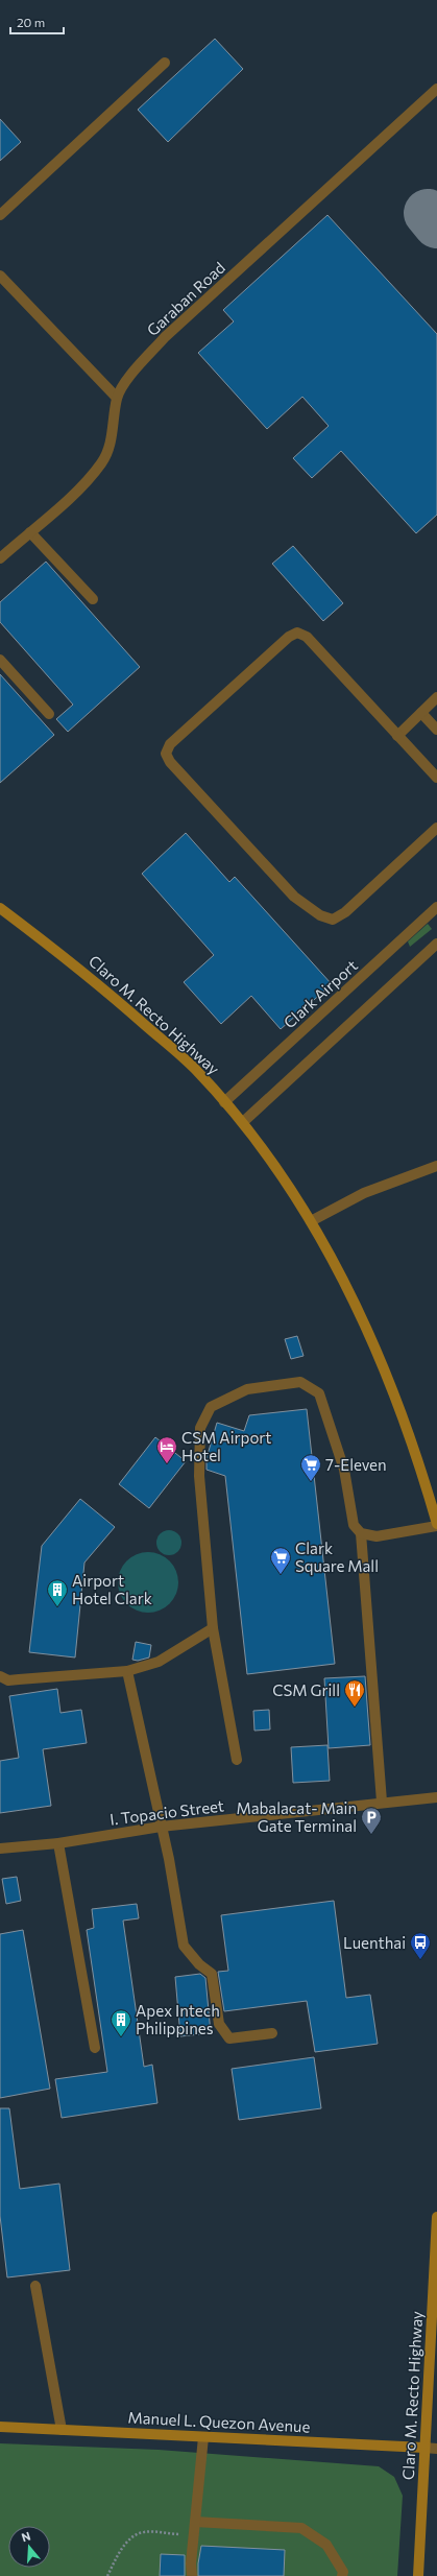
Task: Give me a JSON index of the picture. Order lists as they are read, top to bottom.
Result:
{
  "streets": {
    "main road": ["Claro M. Recto Highway", "Manuel L. Quezon Avenue"],
    "street": ["Garaban Road", "Clark Airport", "I. Topacio Street"]
  },
  "crossings": [
    ["Clark Airport", "Claro M. Recto Highway"],
    ["Claro M. Recto Highway", "Manuel L. Quezon Avenue"]
  ],
  "places": {
    "hotel": ["CSM Airport Hotel"],
    "supermarket": ["7-Eleven", "Clark Square Mall"],
    "building": ["Airport Hotel Clark", "Apex Intech Philippines"],
    "restaurant": ["CSM Grill"],
    "parking": ["Mabalacat- Main Gate Terminal"],
    "bus stop": ["Luenthai"]
  },
  "scale_bar": "20 m",
  "north": "top"
}
